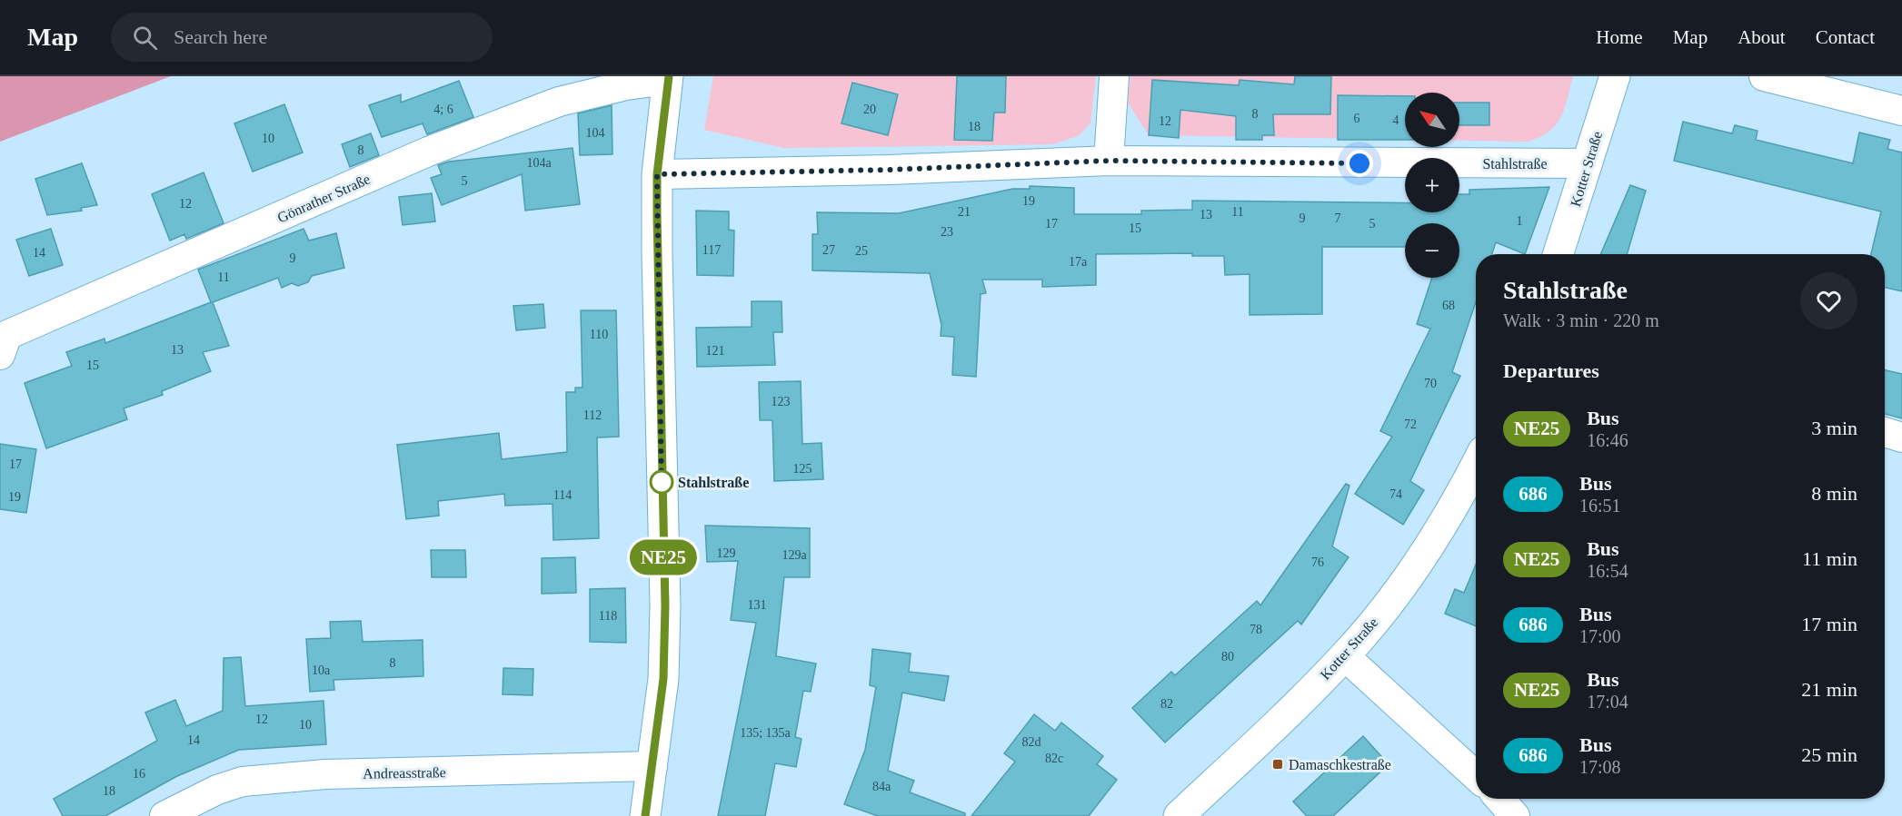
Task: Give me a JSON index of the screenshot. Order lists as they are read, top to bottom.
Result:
{
  "streets": {
    "main road": ["Kotter Straße"],
    "street": ["Stahlstraße", "Gönrather Straße", "Andreasstraße"]
  },
  "crossings": [
    ["Stahlstraße", "Kotter Straße"]
  ],
  "places": {
    "other": ["Stahlstraße"],
    "transit": ["Damaschkestraße"]
  },
  "lines": ["bus line NE25"],
  "house_numbers": [
    "4; 6",
    "20",
    "8",
    "6",
    "4",
    "12",
    "18",
    "104",
    "10",
    "8",
    "104a",
    "5",
    "19",
    "12",
    "21",
    "11",
    "13",
    "9",
    "7",
    "1",
    "17",
    "5",
    "15",
    "23",
    "117",
    "27",
    "25",
    "14",
    "9",
    "17a",
    "11",
    "68",
    "110",
    "13",
    "121",
    "15",
    "70",
    "123",
    "112",
    "72",
    "17",
    "125",
    "74",
    "114",
    "19",
    "129",
    "129a",
    "76",
    "131",
    "118",
    "78",
    "80",
    "8",
    "10a",
    "82",
    "12",
    "10",
    "135; 135a",
    "14",
    "82d",
    "82c",
    "16",
    "84a",
    "18"
  ],
  "north": "top left",
  "page": {
    "header": "Map",
    "search": "Search here",
    "nav": [
      "Home",
      "Map",
      "About",
      "Contact"
    ],
    "on_map": "NE25",
    "map_buttons": ["+", "−"],
    "heading": [
      ["Stahlstraße", "Walk · 3 min · 220 m"],
      "Departures"
    ],
    "list": [
      {
        "mark": "NE25",
        "name": "Bus",
        "note": "16:46",
        "value": "3 min"
      },
      {
        "mark": "686",
        "name": "Bus",
        "note": "16:51",
        "value": "8 min"
      },
      {
        "mark": "NE25",
        "name": "Bus",
        "note": "16:54",
        "value": "11 min"
      },
      {
        "mark": "686",
        "name": "Bus",
        "note": "17:00",
        "value": "17 min"
      },
      {
        "mark": "NE25",
        "name": "Bus",
        "note": "17:04",
        "value": "21 min"
      },
      {
        "mark": "686",
        "name": "Bus",
        "note": "17:08",
        "value": "25 min"
      }
    ]
  }
}
